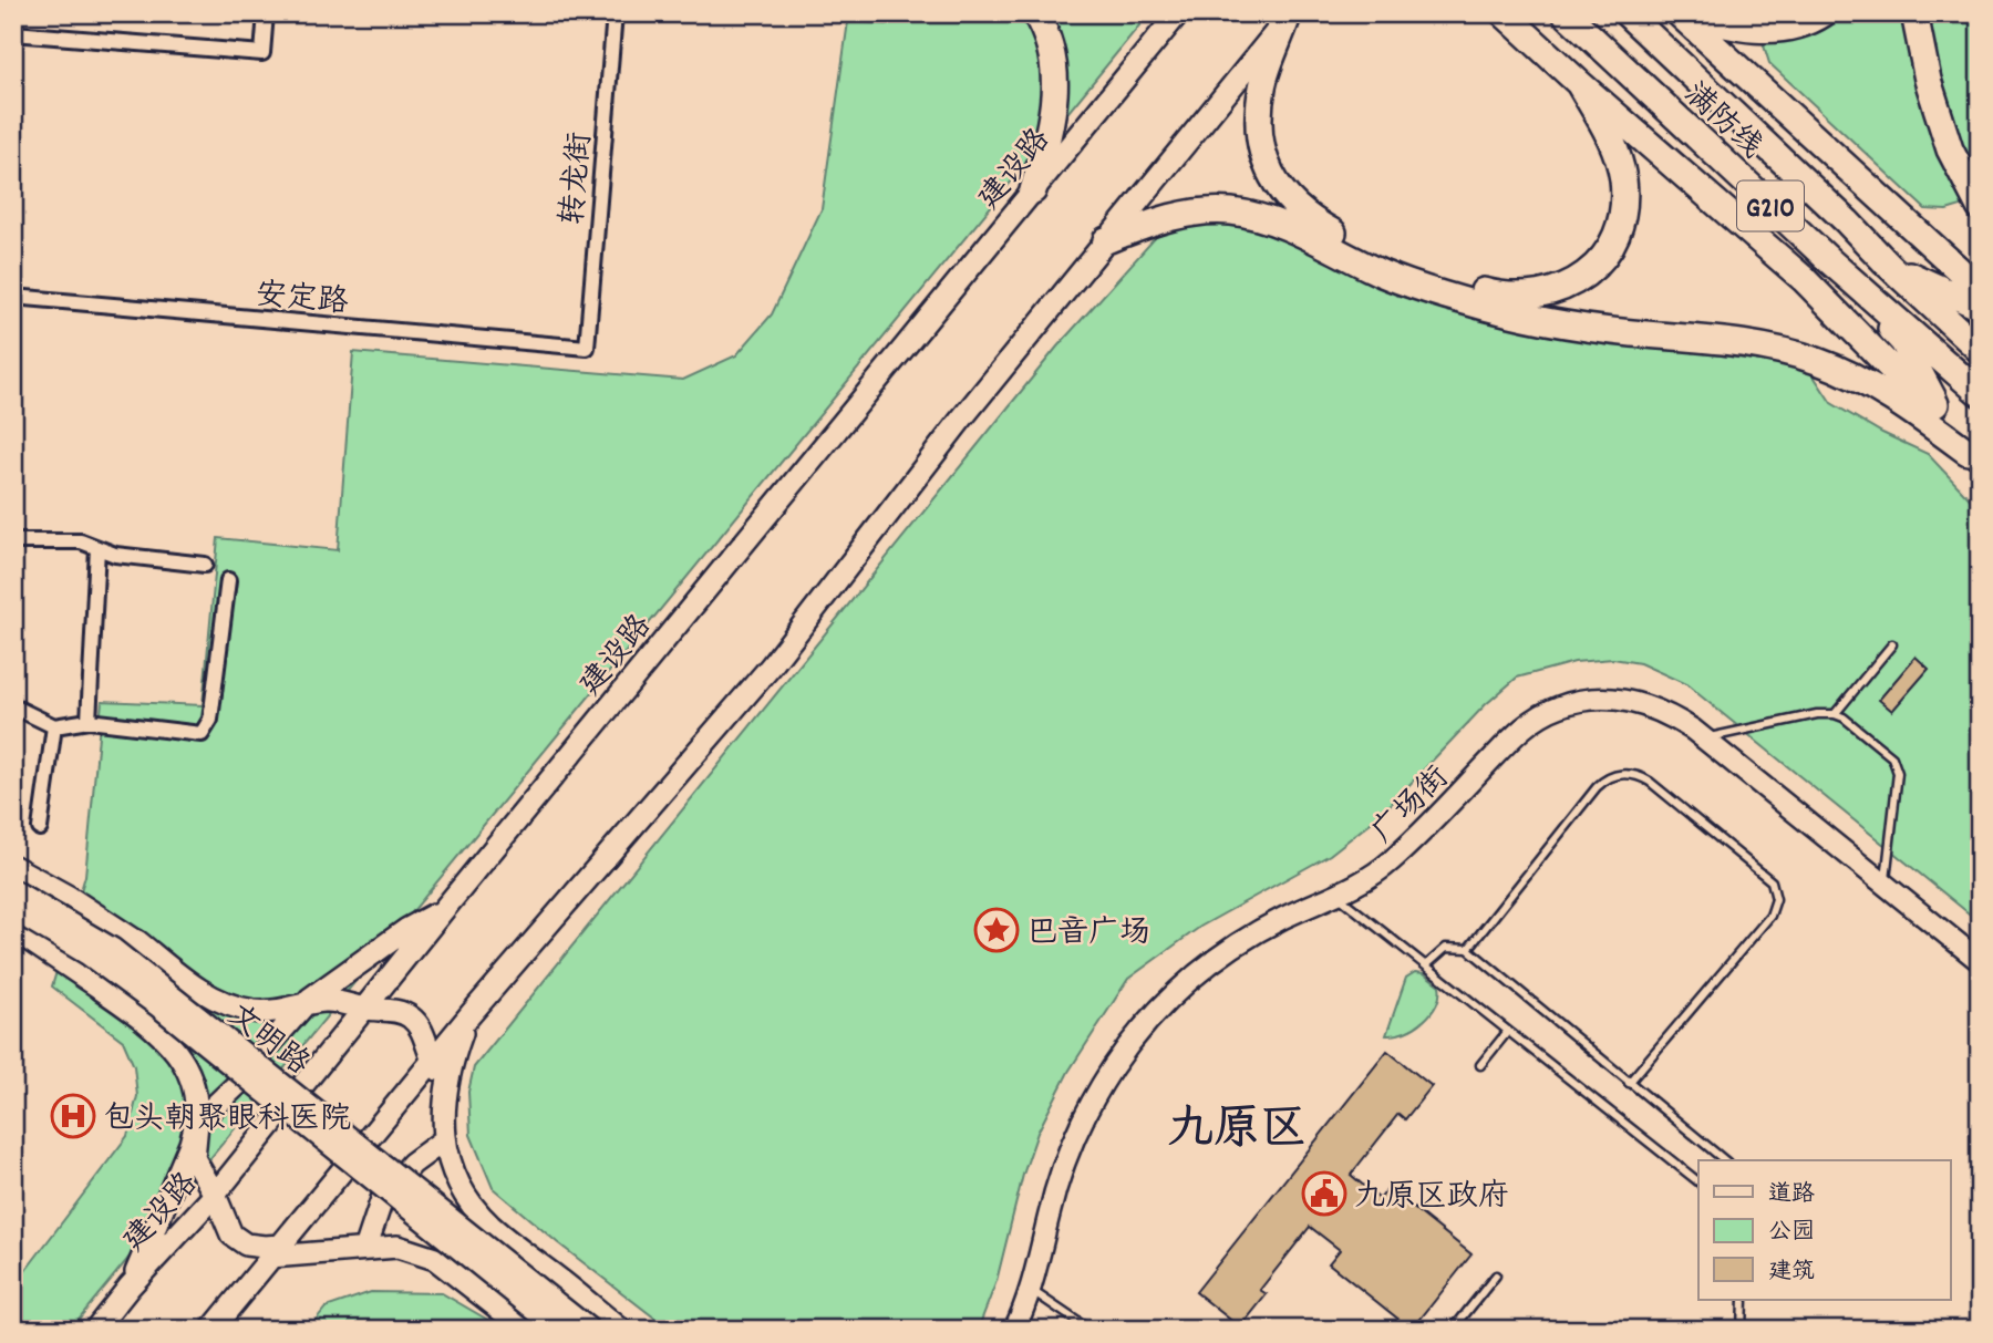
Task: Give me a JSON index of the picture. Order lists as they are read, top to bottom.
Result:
{
  "streets": {
    "highway": ["满防线", "G210"],
    "main road": ["建设路"],
    "street": [
      "转龙街",
      "安定路",
      "广场街",
      "文明路"
    ]
  },
  "crossings": [
    ["转龙街", "安定路"]
  ],
  "districts": ["九原区"],
  "places": {
    "place": ["巴音广场"],
    "hospital": ["包头朝聚眼科医院"],
    "public building": ["九原区政府"]
  },
  "legend": ["道路", "公园", "建筑"]
}
